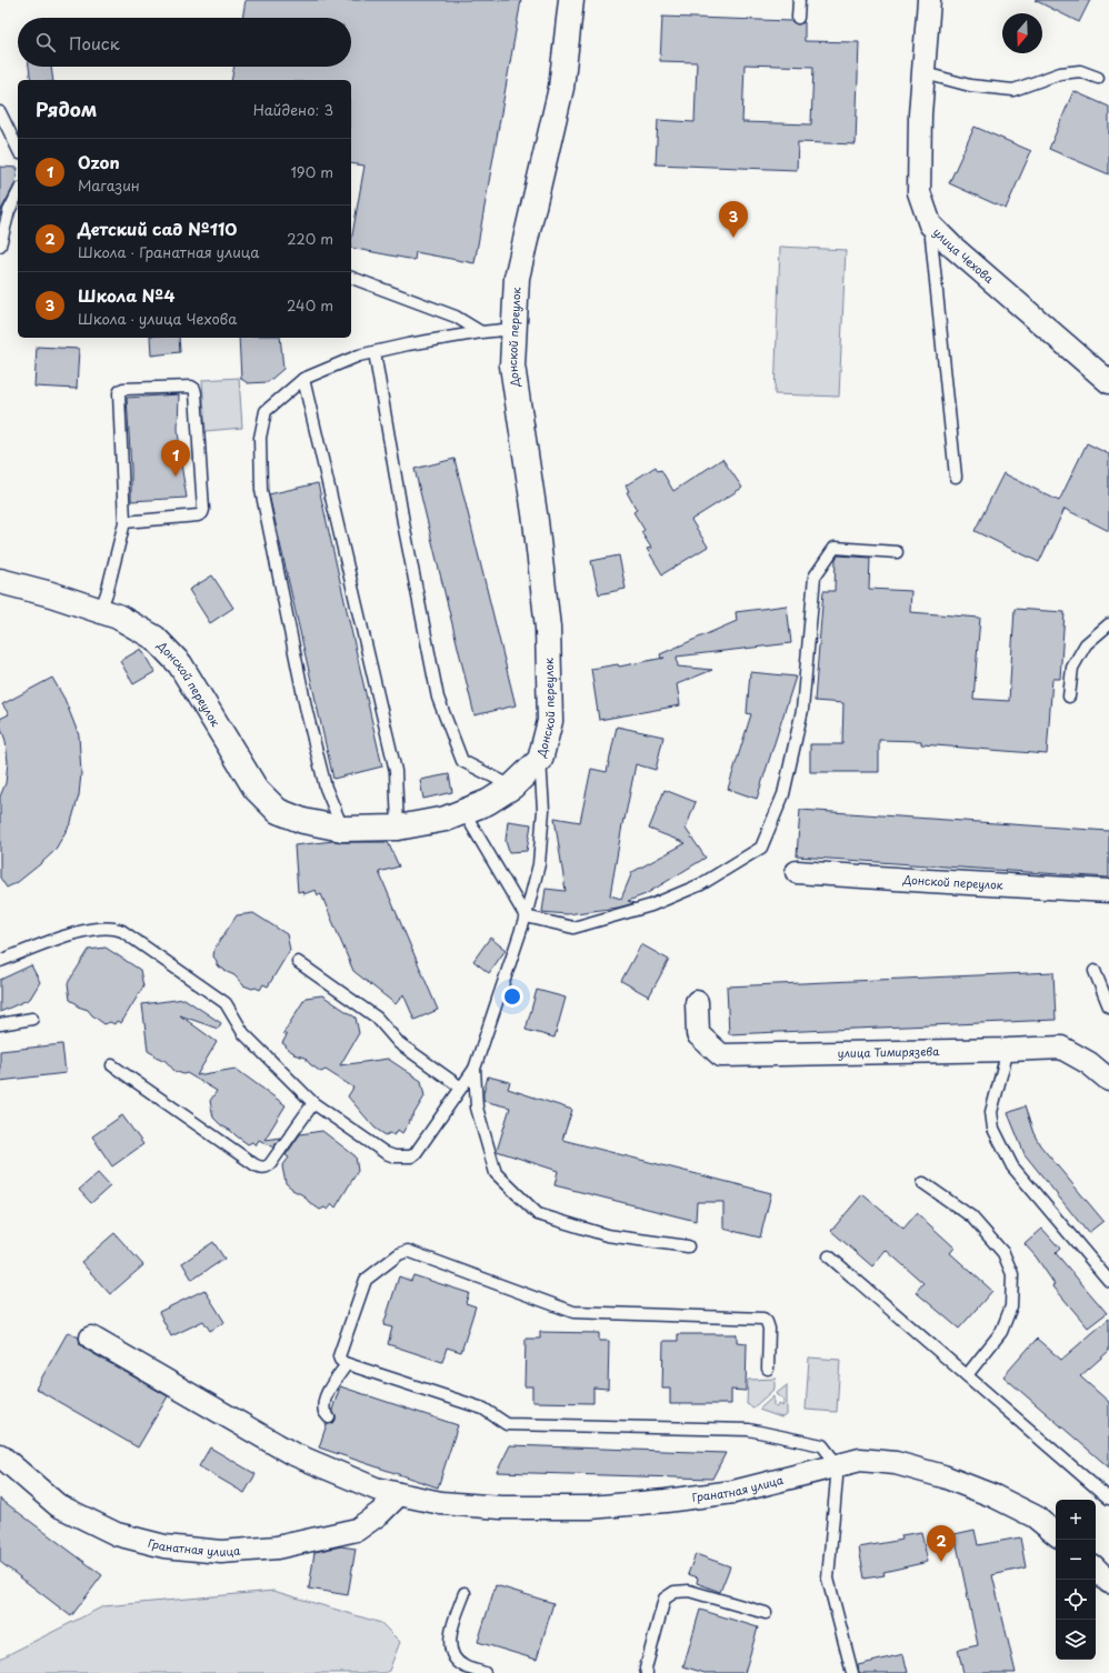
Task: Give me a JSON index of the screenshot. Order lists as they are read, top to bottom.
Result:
{
  "streets": {
    "street": [
      "улица Чехова",
      "Донской переулок",
      "улица Тимирязева",
      "Гранатная улица"
    ]
  },
  "north": "bottom",
  "page": {
    "search": "Поиск",
    "heading": ["Рядом", "Найдено: 3"],
    "list": [
      {
        "mark": "1",
        "name": "Ozon",
        "note": "Магазин",
        "value": "190 m"
      },
      {
        "mark": "2",
        "name": "Детский сад №110",
        "note": "Школа · Гранатная улица",
        "value": "220 m"
      },
      {
        "mark": "3",
        "name": "Школа №4",
        "note": "Школа · улица Чехова",
        "value": "240 m"
      }
    ],
    "pins": ["3", "1", "2"],
    "map_buttons": ["+", "−"]
  }
}
